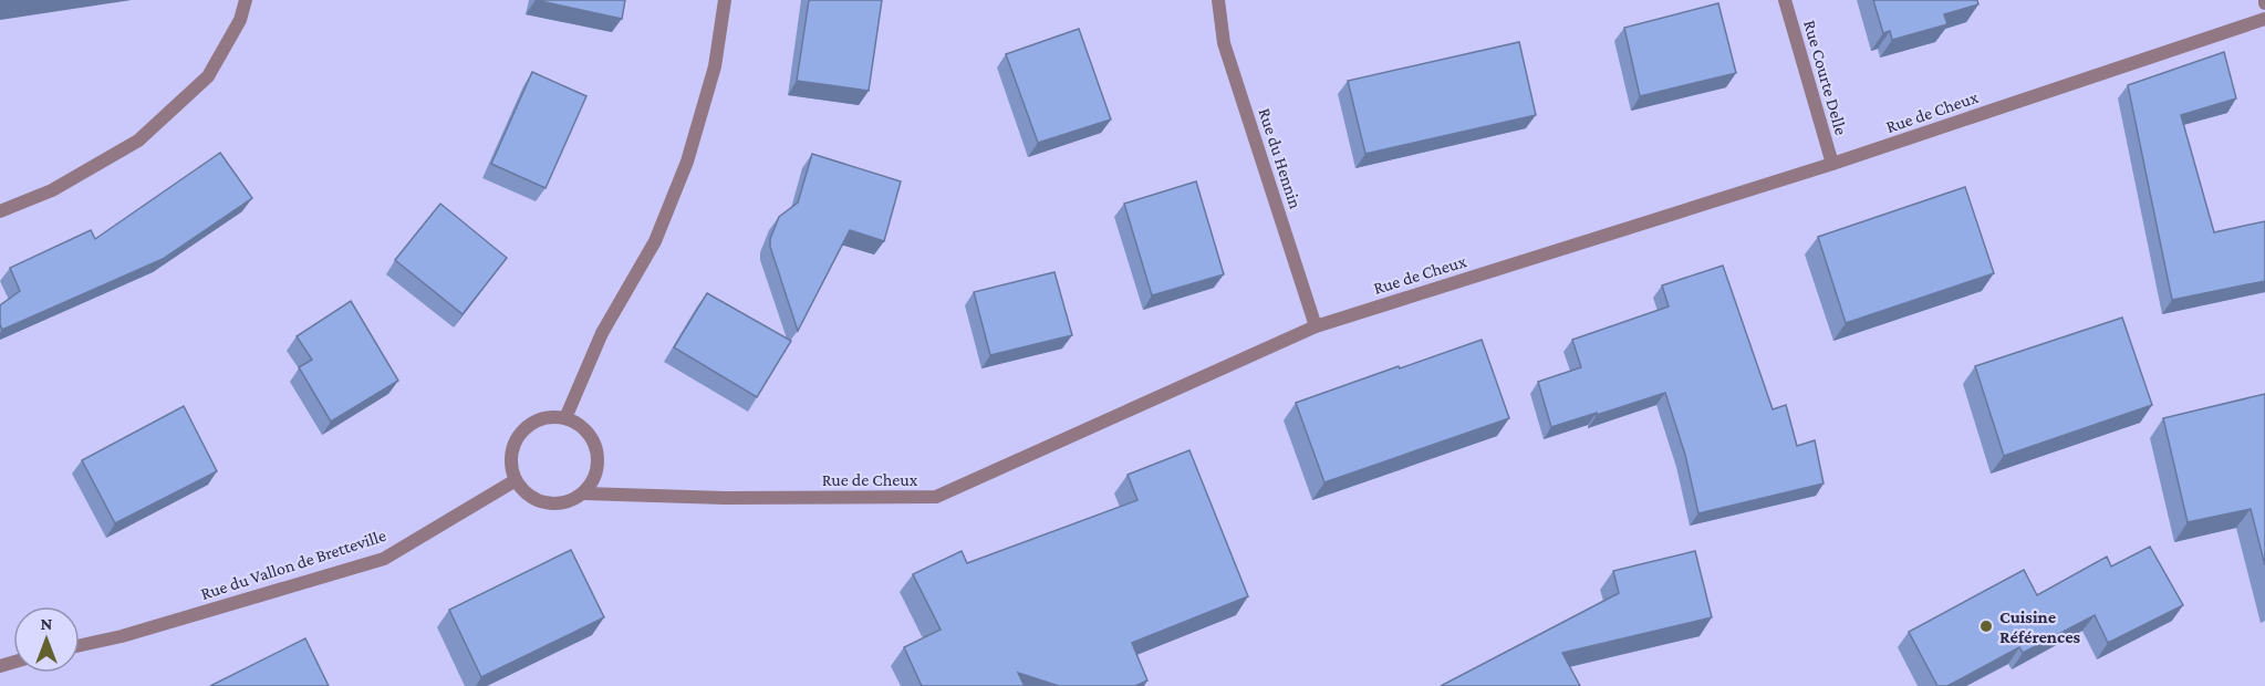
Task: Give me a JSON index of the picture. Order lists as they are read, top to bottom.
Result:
{
  "streets": {
    "street": [
      "Rue Courte Delle",
      "Rue de Cheux",
      "Rue du Hennin",
      "Rue du Vallon de Bretteville"
    ]
  },
  "crossings": [
    ["Rue Courte Delle", "Rue de Cheux"],
    ["Rue de Cheux", "Rue du Hennin"],
    ["Rue de Cheux", "Rue du Vallon de Bretteville"]
  ],
  "places": ["Cuisine Références"],
  "north": "top"
}
